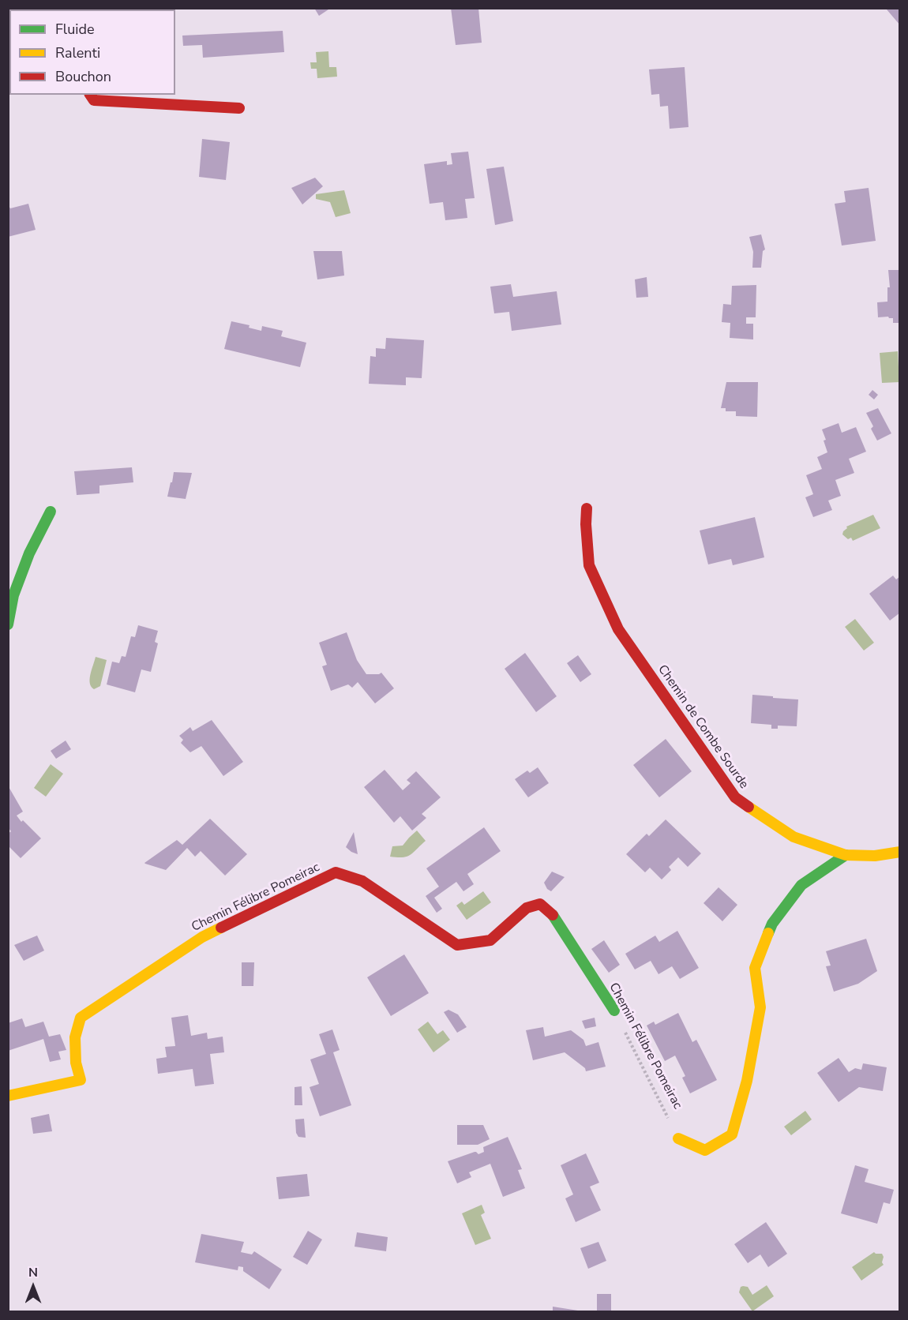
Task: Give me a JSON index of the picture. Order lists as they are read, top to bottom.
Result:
{
  "streets": {
    "street": ["Chemin de Combe Sourde", "Chemin Félibre Pomeirac"]
  },
  "legend": ["Fluide", "Ralenti", "Bouchon"],
  "north": "top"
}
